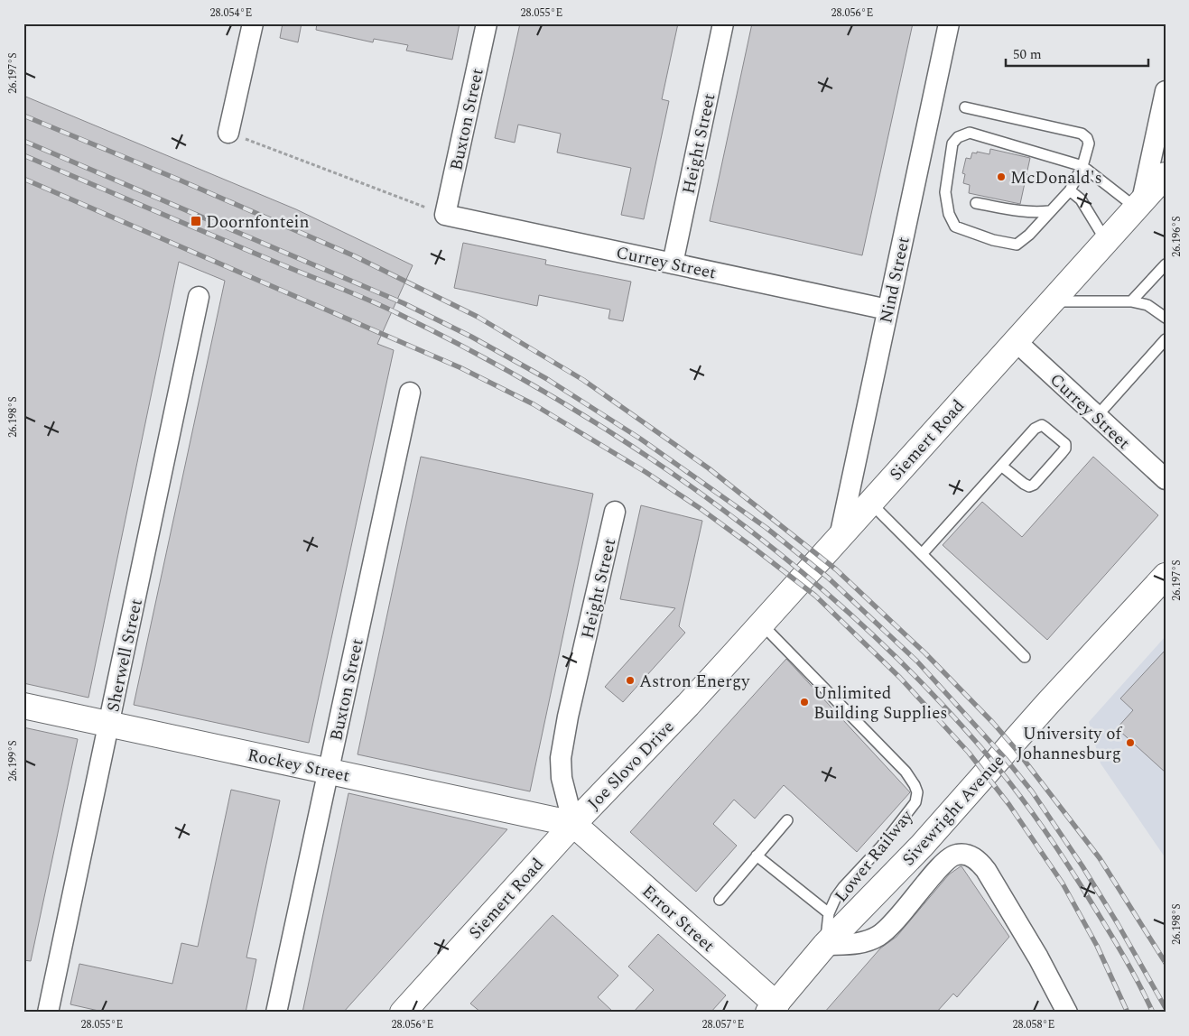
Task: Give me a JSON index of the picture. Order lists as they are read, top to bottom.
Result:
{
  "streets": {
    "main road": [
      "Siemert Road",
      "Rockey Street",
      "Joe Slovo Drive",
      "Sivewright Avenue",
      "Error Street"
    ],
    "street": [
      "Buxton Street",
      "Height Street",
      "Currey Street",
      "Nind Street",
      "Sherwell Street"
    ],
    "lane": ["Lower Railway"]
  },
  "crossings": [
    ["Buxton Street", "Currey Street"],
    ["Buxton Street", "Rockey Street"],
    ["Height Street", "Currey Street"],
    ["Height Street", "Siemert Road"],
    ["Height Street", "Rockey Street"],
    ["Height Street", "Joe Slovo Drive"],
    ["Height Street", "Error Street"],
    ["Currey Street", "Nind Street"],
    ["Currey Street", "Siemert Road"],
    ["Nind Street", "Siemert Road"],
    ["Siemert Road", "Rockey Street"],
    ["Siemert Road", "Joe Slovo Drive"],
    ["Siemert Road", "Lower Railway"],
    ["Siemert Road", "Error Street"],
    ["Sherwell Street", "Rockey Street"],
    ["Rockey Street", "Joe Slovo Drive"],
    ["Rockey Street", "Error Street"],
    ["Joe Slovo Drive", "Error Street"],
    ["Sivewright Avenue", "Lower Railway"],
    ["Sivewright Avenue", "Error Street"]
  ],
  "places": {
    "other": [
      "McDonald's",
      "Astron Energy",
      "Unlimited Building Supplies",
      "University of Johannesburg"
    ],
    "transit": ["Doornfontein"]
  },
  "scale_bar": "50 m",
  "coordinates": [
    "28.054°E",
    "28.055°E",
    "28.056°E",
    "26.197°S",
    "26.196°S",
    "26.198°S",
    "26.199°S",
    "28.057°E",
    "28.058°E"
  ]
}
